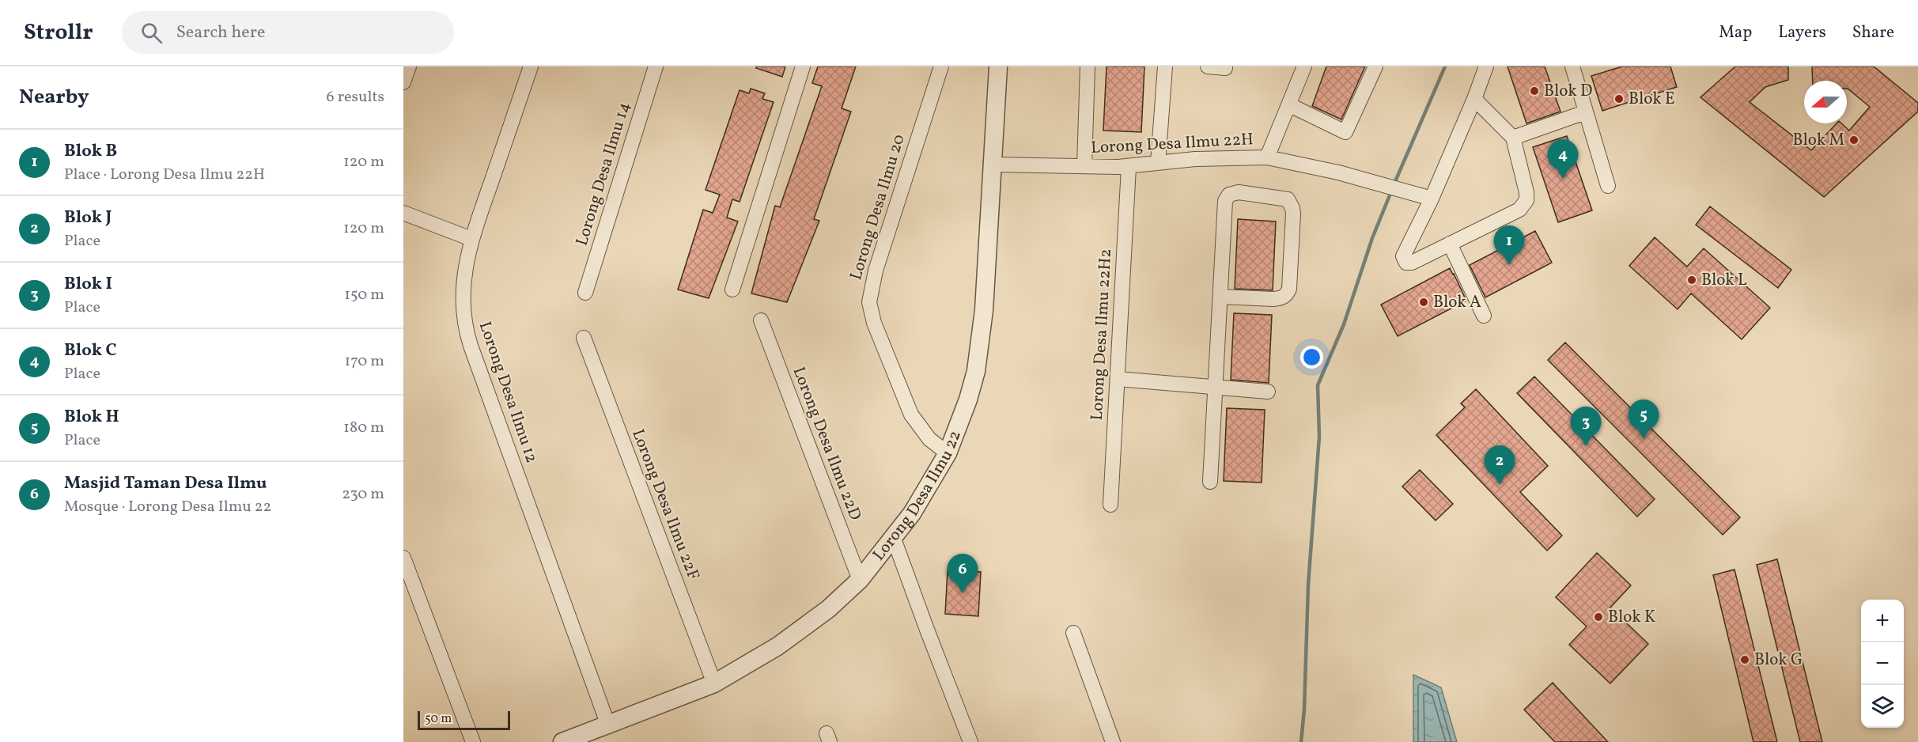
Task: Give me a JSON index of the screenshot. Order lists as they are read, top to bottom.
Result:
{
  "streets": {
    "street": [
      "Lorong Desa Ilmu 22H",
      "Lorong Desa Ilmu 14",
      "Lorong Desa Ilmu 20",
      "Lorong Desa Ilmu 22H2",
      "Lorong Desa Ilmu 12",
      "Lorong Desa Ilmu 22D",
      "Lorong Desa Ilmu 22",
      "Lorong Desa Ilmu 22F"
    ]
  },
  "crossings": [
    ["Lorong Desa Ilmu 22H", "Lorong Desa Ilmu 22H2"],
    ["Lorong Desa Ilmu 22H", "Lorong Desa Ilmu 22"],
    ["Lorong Desa Ilmu 20", "Lorong Desa Ilmu 22"],
    ["Lorong Desa Ilmu 12", "Lorong Desa Ilmu 22"],
    ["Lorong Desa Ilmu 22D", "Lorong Desa Ilmu 22"],
    ["Lorong Desa Ilmu 22", "Lorong Desa Ilmu 22F"]
  ],
  "places": [
    "Blok D",
    "Blok E",
    "Blok M",
    "Blok L",
    "Blok A",
    "Blok K",
    "Blok G"
  ],
  "scale_bar": "50 m",
  "north": "left",
  "page": {
    "header": "Strollr",
    "search": "Search here",
    "nav": ["Map", "Layers", "Share"],
    "heading": ["Nearby", "6 results"],
    "list": [
      {
        "mark": "1",
        "name": "Blok B",
        "note": "Place · Lorong Desa Ilmu 22H",
        "value": "120 m"
      },
      {
        "mark": "2",
        "name": "Blok J",
        "note": "Place",
        "value": "120 m"
      },
      {
        "mark": "3",
        "name": "Blok I",
        "note": "Place",
        "value": "150 m"
      },
      {
        "mark": "4",
        "name": "Blok C",
        "note": "Place",
        "value": "170 m"
      },
      {
        "mark": "5",
        "name": "Blok H",
        "note": "Place",
        "value": "180 m"
      },
      {
        "mark": "6",
        "name": "Masjid Taman Desa Ilmu",
        "note": "Mosque · Lorong Desa Ilmu 22",
        "value": "230 m"
      }
    ],
    "pins": [
      "4",
      "1",
      "5",
      "3",
      "2",
      "6"
    ],
    "map_buttons": ["+", "−"],
    "scale": "50 m"
  }
}
